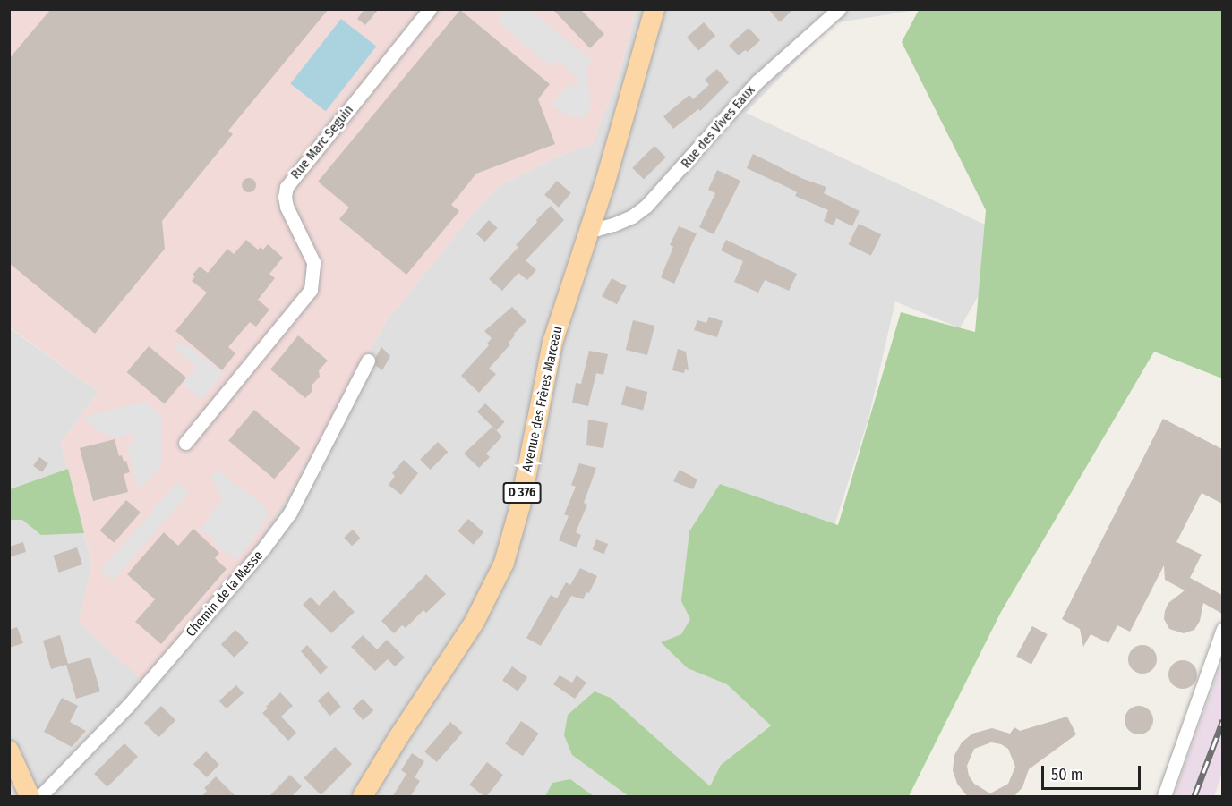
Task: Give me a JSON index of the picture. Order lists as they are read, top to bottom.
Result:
{
  "streets": {
    "main road": ["Avenue des Frères Marceau", "D 376"],
    "street": ["Rue des Vives Eaux", "Rue Marc Seguin", "Chemin de la Messe"]
  },
  "crossings": [
    ["Rue des Vives Eaux", "Avenue des Frères Marceau"]
  ],
  "scale_bar": "50 m"
}
